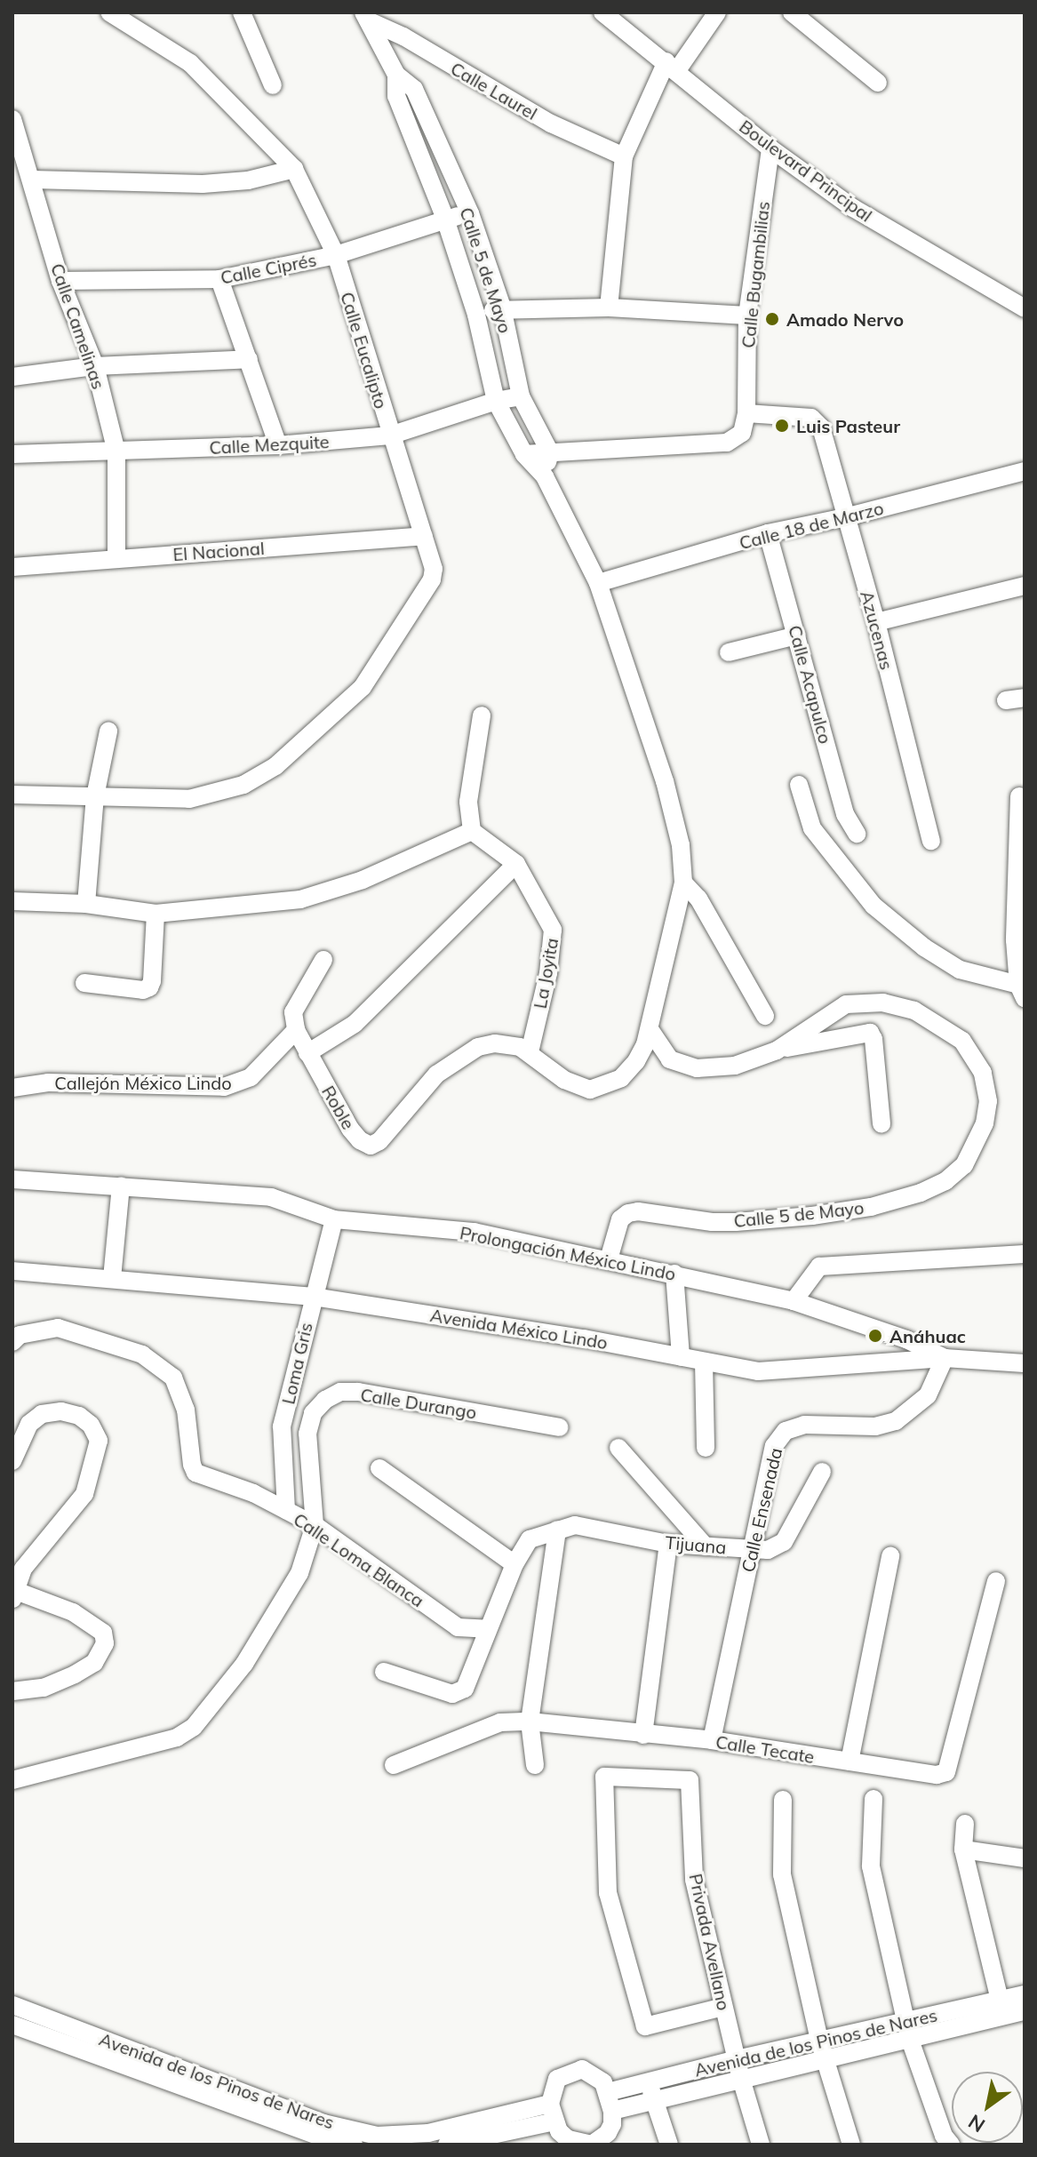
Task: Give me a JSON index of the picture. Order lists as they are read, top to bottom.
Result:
{
  "streets": {
    "street": [
      "Calle Laurel",
      "Boulevard Principal",
      "Calle Ciprés",
      "Calle 5 de Mayo",
      "Calle Bugambilias",
      "Calle Camelinas",
      "Calle Eucalipto",
      "Calle Mezquite",
      "Calle 18 de Marzo",
      "El Nacional",
      "Azucenas",
      "Calle Acapulco",
      "La Joyita",
      "Callejón México Lindo",
      "Roble",
      "Prolongación México Lindo",
      "Avenida México Lindo",
      "Loma Gris",
      "Calle Durango",
      "Calle Ensenada",
      "Tijuana",
      "Calle Loma Blanca",
      "Calle Tecate",
      "Privada Avellano",
      "Avenida de los Pinos de Nares"
    ]
  },
  "crossings": [
    ["Calle Laurel", "Calle 5 de Mayo"],
    ["Boulevard Principal", "Calle Bugambilias"],
    ["Calle Ciprés", "Calle 5 de Mayo"],
    ["Calle Ciprés", "Calle Camelinas"],
    ["Calle Ciprés", "Calle Eucalipto"],
    ["Calle 5 de Mayo", "Calle Mezquite"],
    ["Calle 5 de Mayo", "Calle 18 de Marzo"],
    ["Calle 5 de Mayo", "Prolongación México Lindo"],
    ["Calle Bugambilias", "Azucenas"],
    ["Calle Camelinas", "Calle Mezquite"],
    ["Calle Camelinas", "El Nacional"],
    ["Calle Eucalipto", "Calle Mezquite"],
    ["Calle Eucalipto", "El Nacional"],
    ["Calle 18 de Marzo", "Azucenas"],
    ["Calle 18 de Marzo", "Calle Acapulco"],
    ["La Joyita", "Roble"],
    ["Callejón México Lindo", "Roble"],
    ["Prolongación México Lindo", "Avenida México Lindo"],
    ["Prolongación México Lindo", "Loma Gris"],
    ["Prolongación México Lindo", "Calle Ensenada"],
    ["Avenida México Lindo", "Loma Gris"],
    ["Avenida México Lindo", "Calle Ensenada"],
    ["Loma Gris", "Calle Loma Blanca"],
    ["Calle Durango", "Calle Loma Blanca"],
    ["Calle Ensenada", "Tijuana"],
    ["Calle Ensenada", "Calle Tecate"],
    ["Privada Avellano", "Avenida de los Pinos de Nares"]
  ],
  "places": ["Amado Nervo", "Luis Pasteur", "Anáhuac"],
  "north": "bottom left"
}
